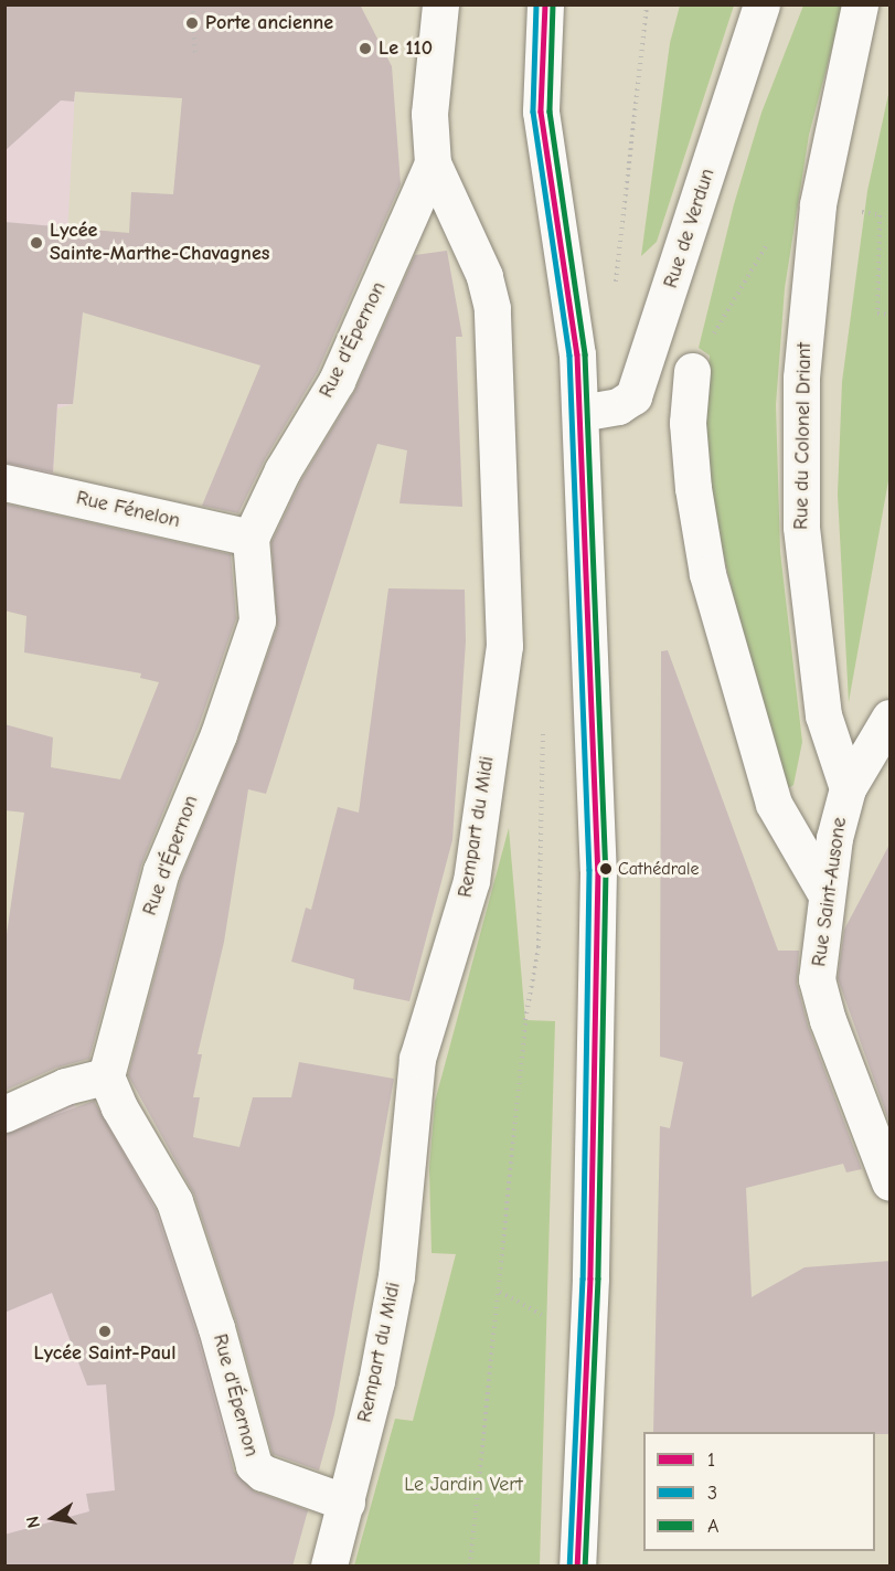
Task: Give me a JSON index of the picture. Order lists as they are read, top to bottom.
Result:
{
  "streets": {
    "street": [
      "Rue de Verdun",
      "Rue d'Épernon",
      "Rue du Colonel Driant",
      "Rue Fénelon",
      "Rempart du Midi",
      "Rue Saint-Ausone"
    ]
  },
  "crossings": [
    ["Rue d'Épernon", "Rue Fénelon"],
    ["Rue d'Épernon", "Rempart du Midi"],
    ["Rue du Colonel Driant", "Rue Saint-Ausone"]
  ],
  "parks": ["Le Jardin Vert"],
  "places": [
    "Porte ancienne",
    "Le 110",
    "Lycée Sainte-Marthe-Chavagnes",
    "Cathédrale",
    "Lycée Saint-Paul"
  ],
  "lines": ["transit line 1", "transit line 3", "transit line A"],
  "legend": ["1", "3", "A"],
  "north": "left"
}
